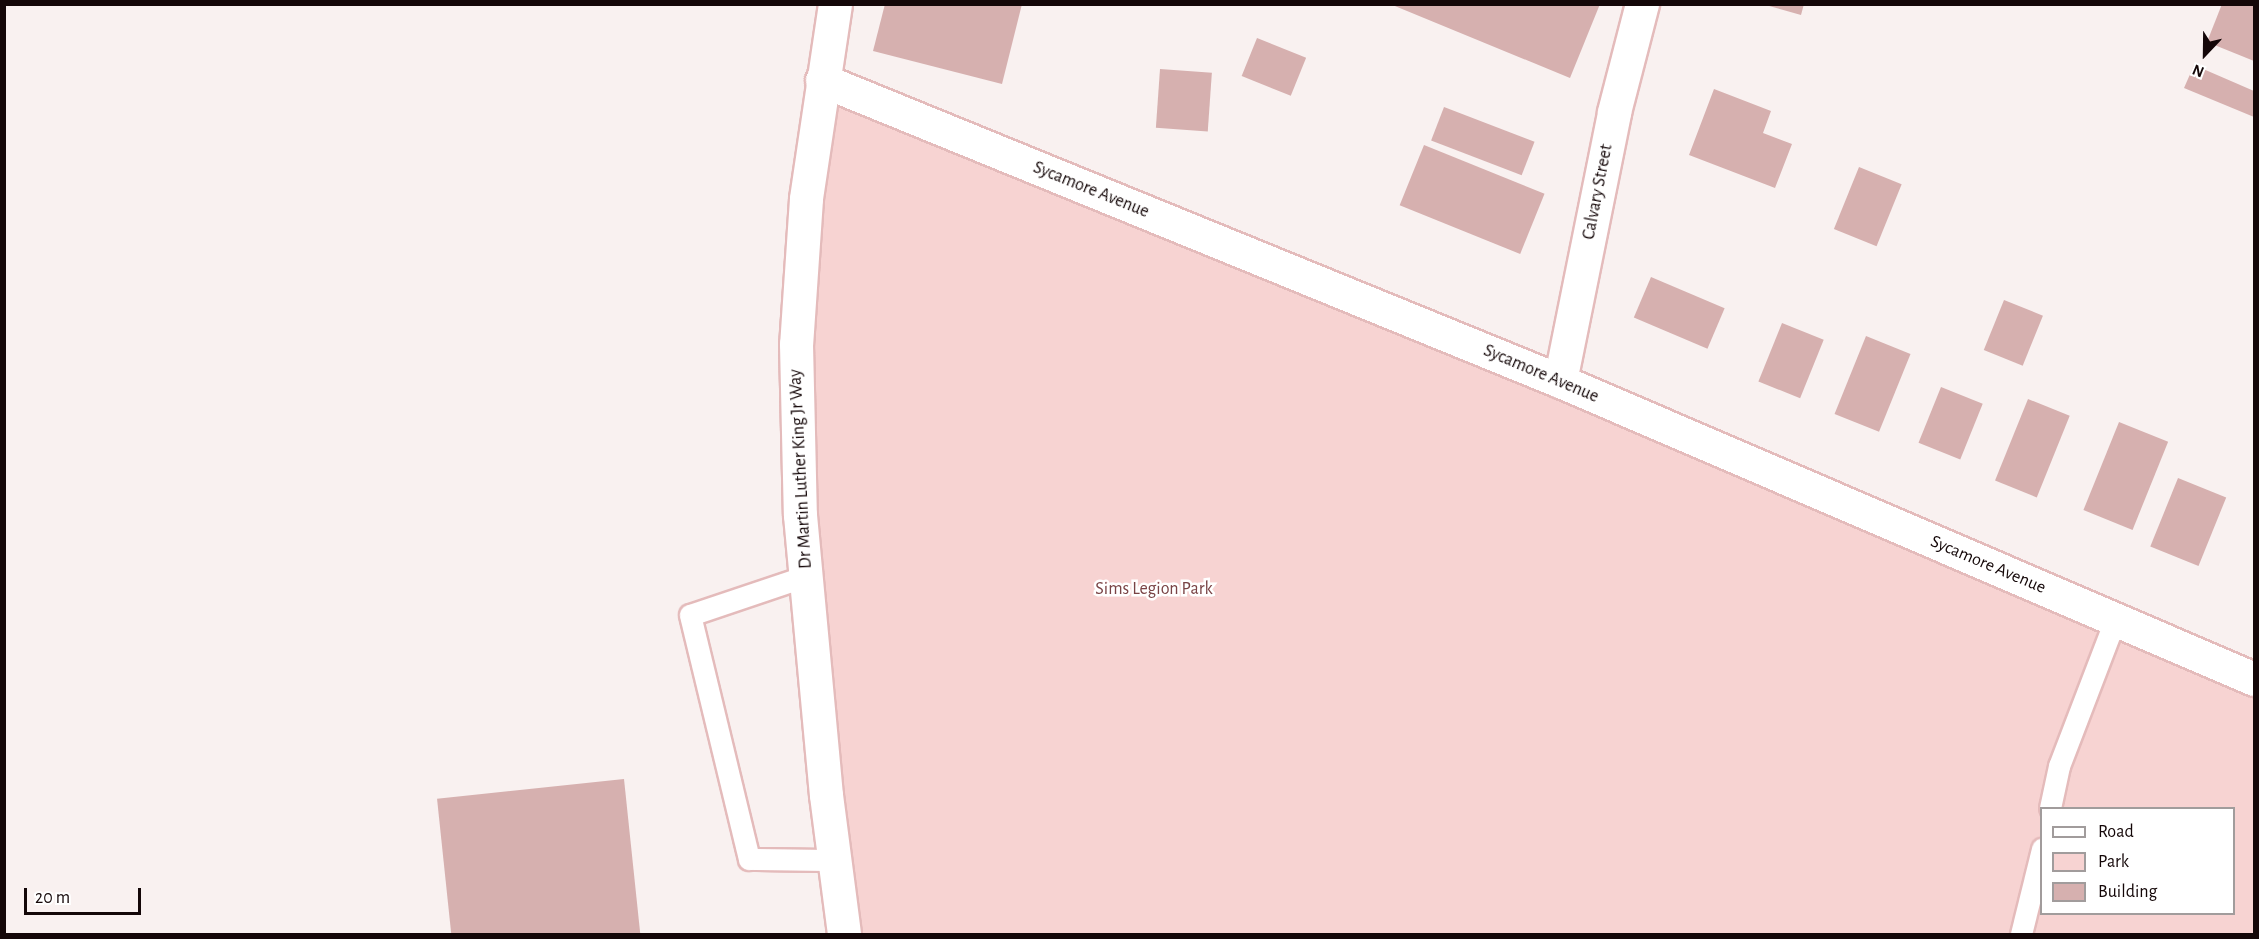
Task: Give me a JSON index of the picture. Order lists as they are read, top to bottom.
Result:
{
  "streets": {
    "street": ["Sycamore Avenue", "Calvary Street", "Dr Martin Luther King Jr Way"]
  },
  "crossings": [
    ["Sycamore Avenue", "Calvary Street"],
    ["Sycamore Avenue", "Dr Martin Luther King Jr Way"]
  ],
  "parks": ["Sims Legion Park"],
  "legend": ["Road", "Park", "Building"],
  "scale_bar": "20 m",
  "north": "bottom"
}
